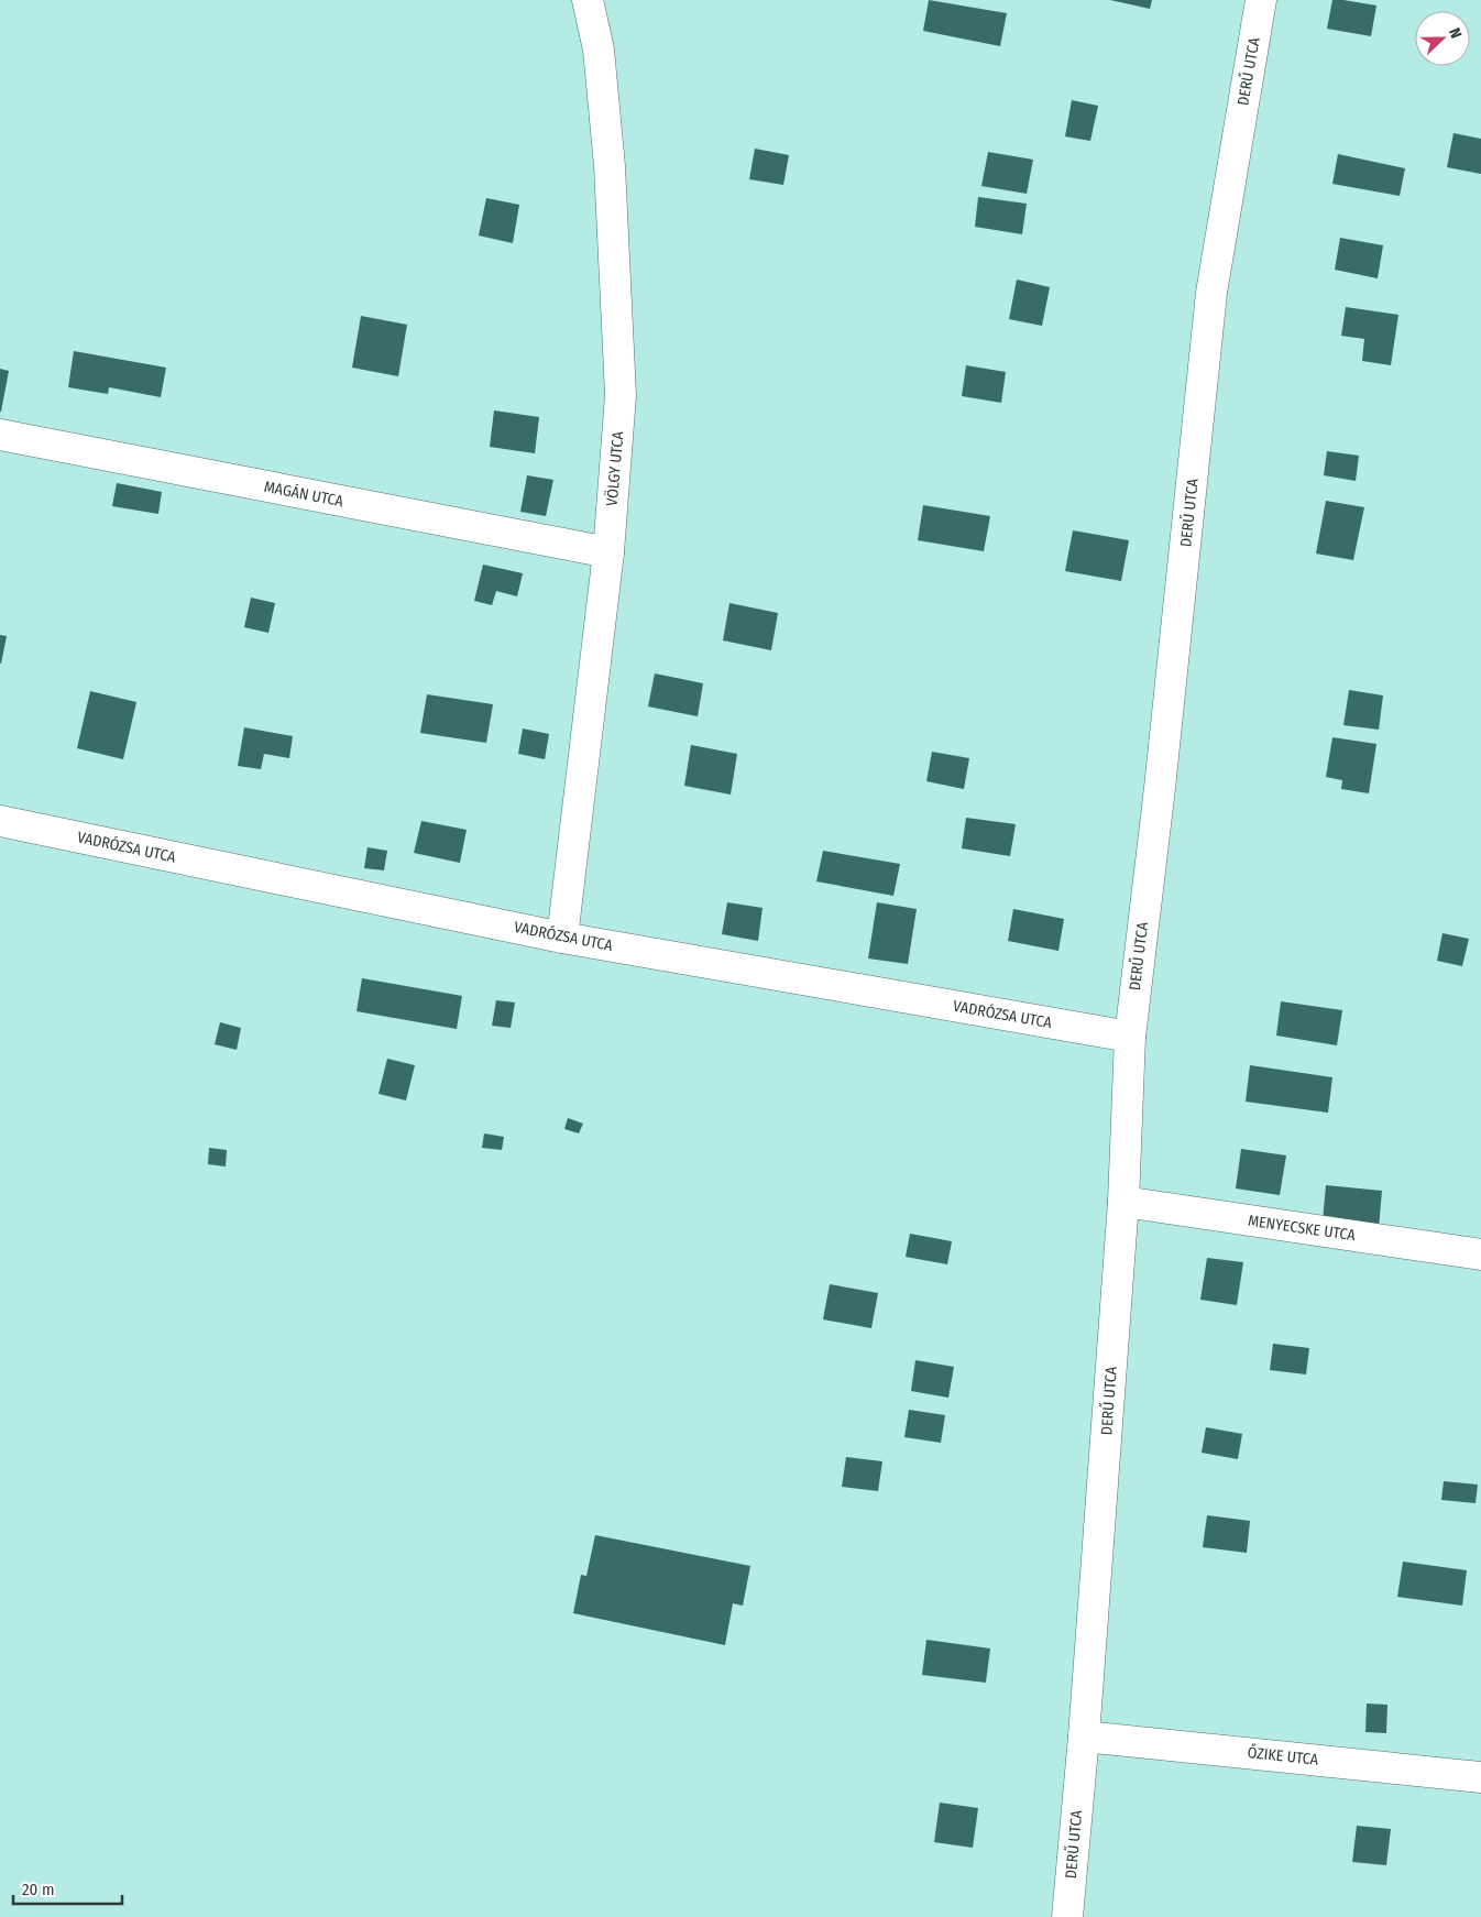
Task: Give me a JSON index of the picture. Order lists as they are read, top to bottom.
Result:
{
  "streets": {
    "street": [
      "DERŰ UTCA",
      "VÖLGY UTCA",
      "MAGÁN UTCA",
      "VADRÓZSA UTCA",
      "MENYECSKE UTCA",
      "ŐZIKE UTCA"
    ]
  },
  "crossings": [
    ["DERŰ UTCA", "VADRÓZSA UTCA"],
    ["DERŰ UTCA", "MENYECSKE UTCA"],
    ["DERŰ UTCA", "ŐZIKE UTCA"],
    ["VÖLGY UTCA", "MAGÁN UTCA"],
    ["VÖLGY UTCA", "VADRÓZSA UTCA"]
  ],
  "scale_bar": "20 m",
  "north": "right"
}
